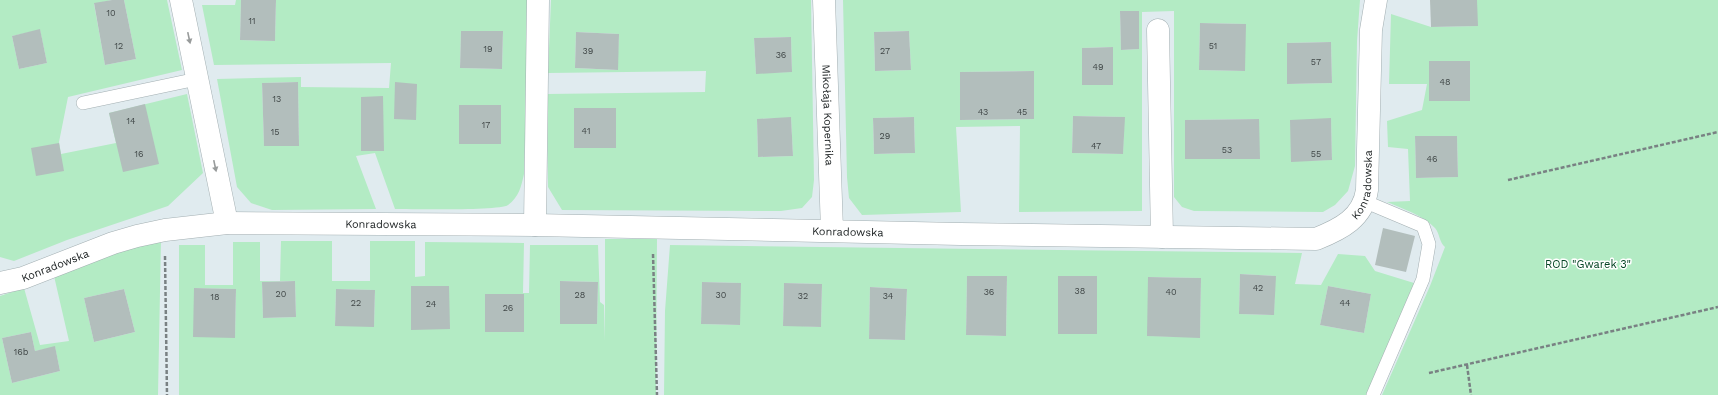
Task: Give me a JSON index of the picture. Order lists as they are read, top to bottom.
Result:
{
  "streets": {
    "street": ["Mikołaja Kopernika", "Konradowska"]
  },
  "crossings": [
    ["Mikołaja Kopernika", "Konradowska"]
  ],
  "parks": ["ROD \"Gwarek 3\""],
  "house_numbers": [
    "10",
    "11",
    "12",
    "51",
    "19",
    "39",
    "27",
    "36",
    "57",
    "49",
    "48",
    "13",
    "43",
    "45",
    "14",
    "17",
    "41",
    "15",
    "29",
    "47",
    "53",
    "16",
    "55",
    "46",
    "42",
    "38",
    "36",
    "40",
    "20",
    "28",
    "30",
    "32",
    "34",
    "18",
    "22",
    "44",
    "24",
    "26",
    "16b"
  ]
}
